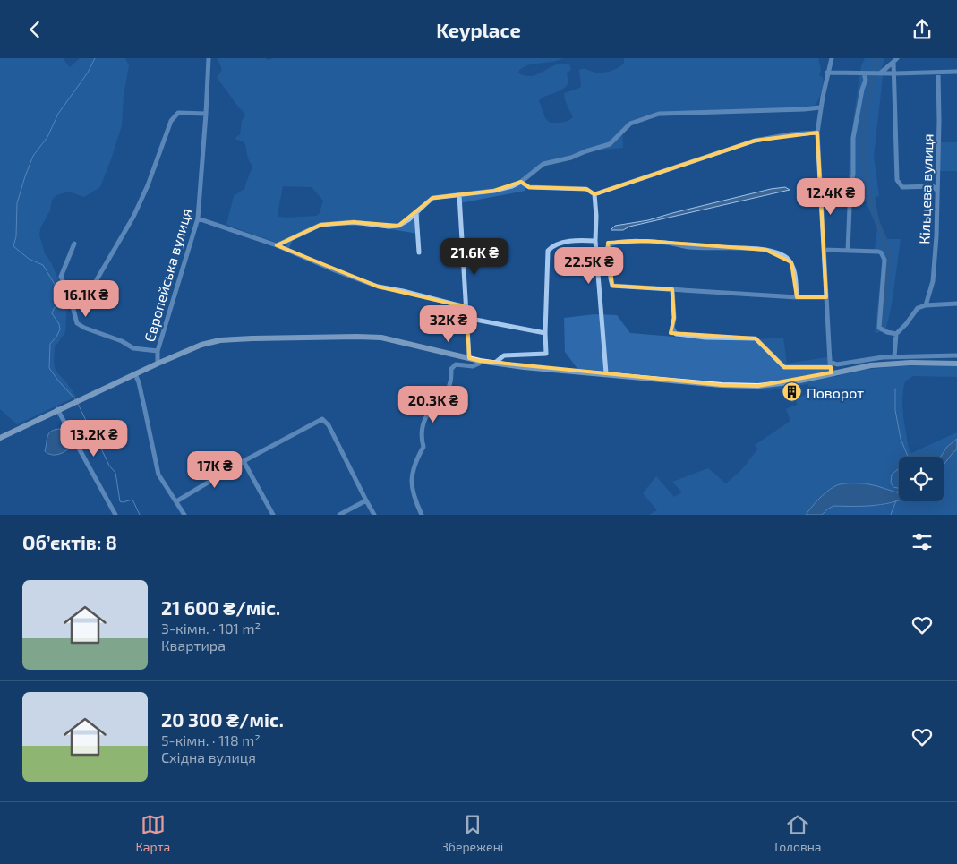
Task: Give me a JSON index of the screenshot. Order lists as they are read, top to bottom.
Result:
{
  "streets": {
    "street": ["Кільцева вулиця", "Європейська вулиця"]
  },
  "places": {
    "building": ["Поворот"]
  },
  "page": {
    "header": "Keyplace",
    "price": [
      "12.4K ₴",
      "21.6K ₴",
      "22.5K ₴",
      "16.1K ₴",
      "32K ₴",
      "20.3K ₴",
      "13.2K ₴",
      "17K ₴"
    ],
    "heading": "Об’єктів: 8",
    "list": [
      {
        "name": "21 600 ₴/міс.",
        "note": "3-кімн. · 101 m² · Квартира"
      },
      {
        "name": "20 300 ₴/міс.",
        "note": "5-кімн. · 118 m² · Східна вулиця"
      }
    ],
    "tabs": ["Карта", "Збережені", "Головна"]
  }
}
